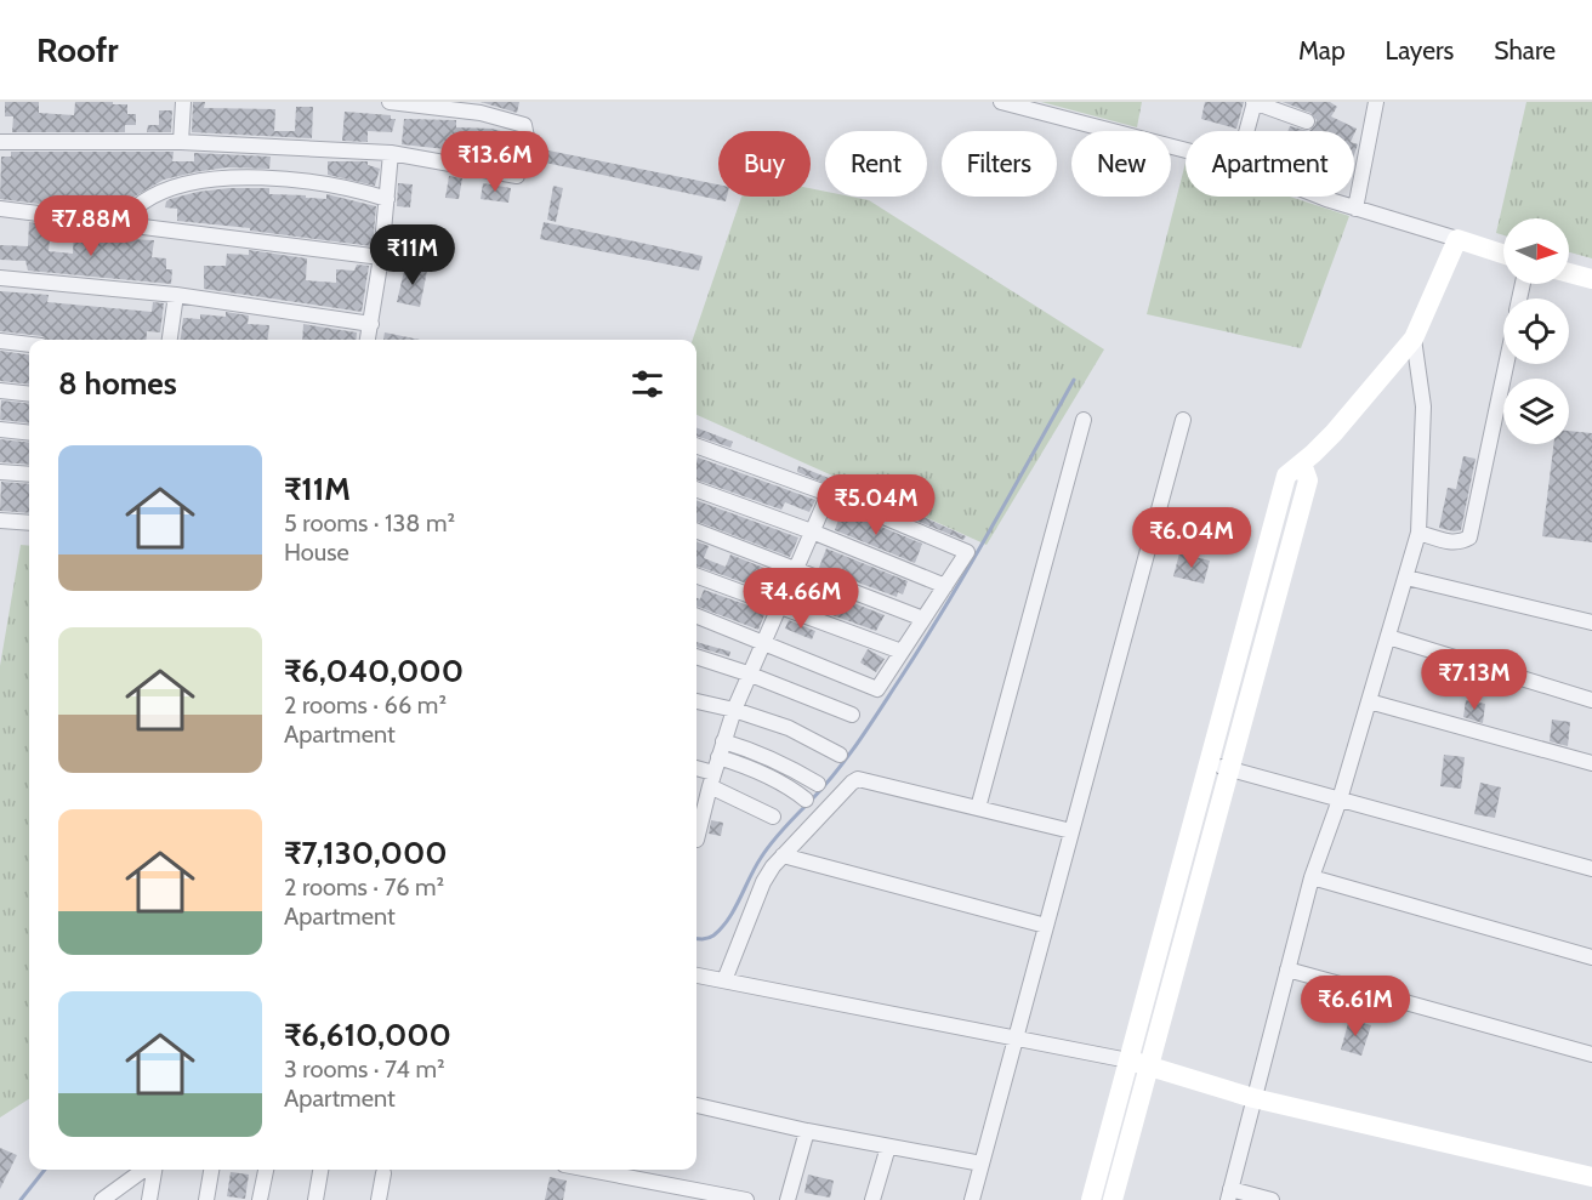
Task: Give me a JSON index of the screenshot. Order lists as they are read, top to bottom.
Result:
{
  "north": "right",
  "page": {
    "header": "Roofr",
    "nav": ["Map", "Layers", "Share"],
    "price": [
      "₹13.6M",
      "₹7.88M",
      "₹11M",
      "₹5.04M",
      "₹6.04M",
      "₹4.66M",
      "₹7.13M",
      "₹6.61M"
    ],
    "chip": [
      "Buy",
      "Rent",
      "Filters",
      "New",
      "Apartment"
    ],
    "heading": "8 homes",
    "list": [
      {
        "name": "₹11M",
        "note": "5 rooms · 138 m² · House"
      },
      {
        "name": "₹6,040,000",
        "note": "2 rooms · 66 m² · Apartment"
      },
      {
        "name": "₹7,130,000",
        "note": "2 rooms · 76 m² · Apartment"
      },
      {
        "name": "₹6,610,000",
        "note": "3 rooms · 74 m² · Apartment"
      }
    ]
  }
}
